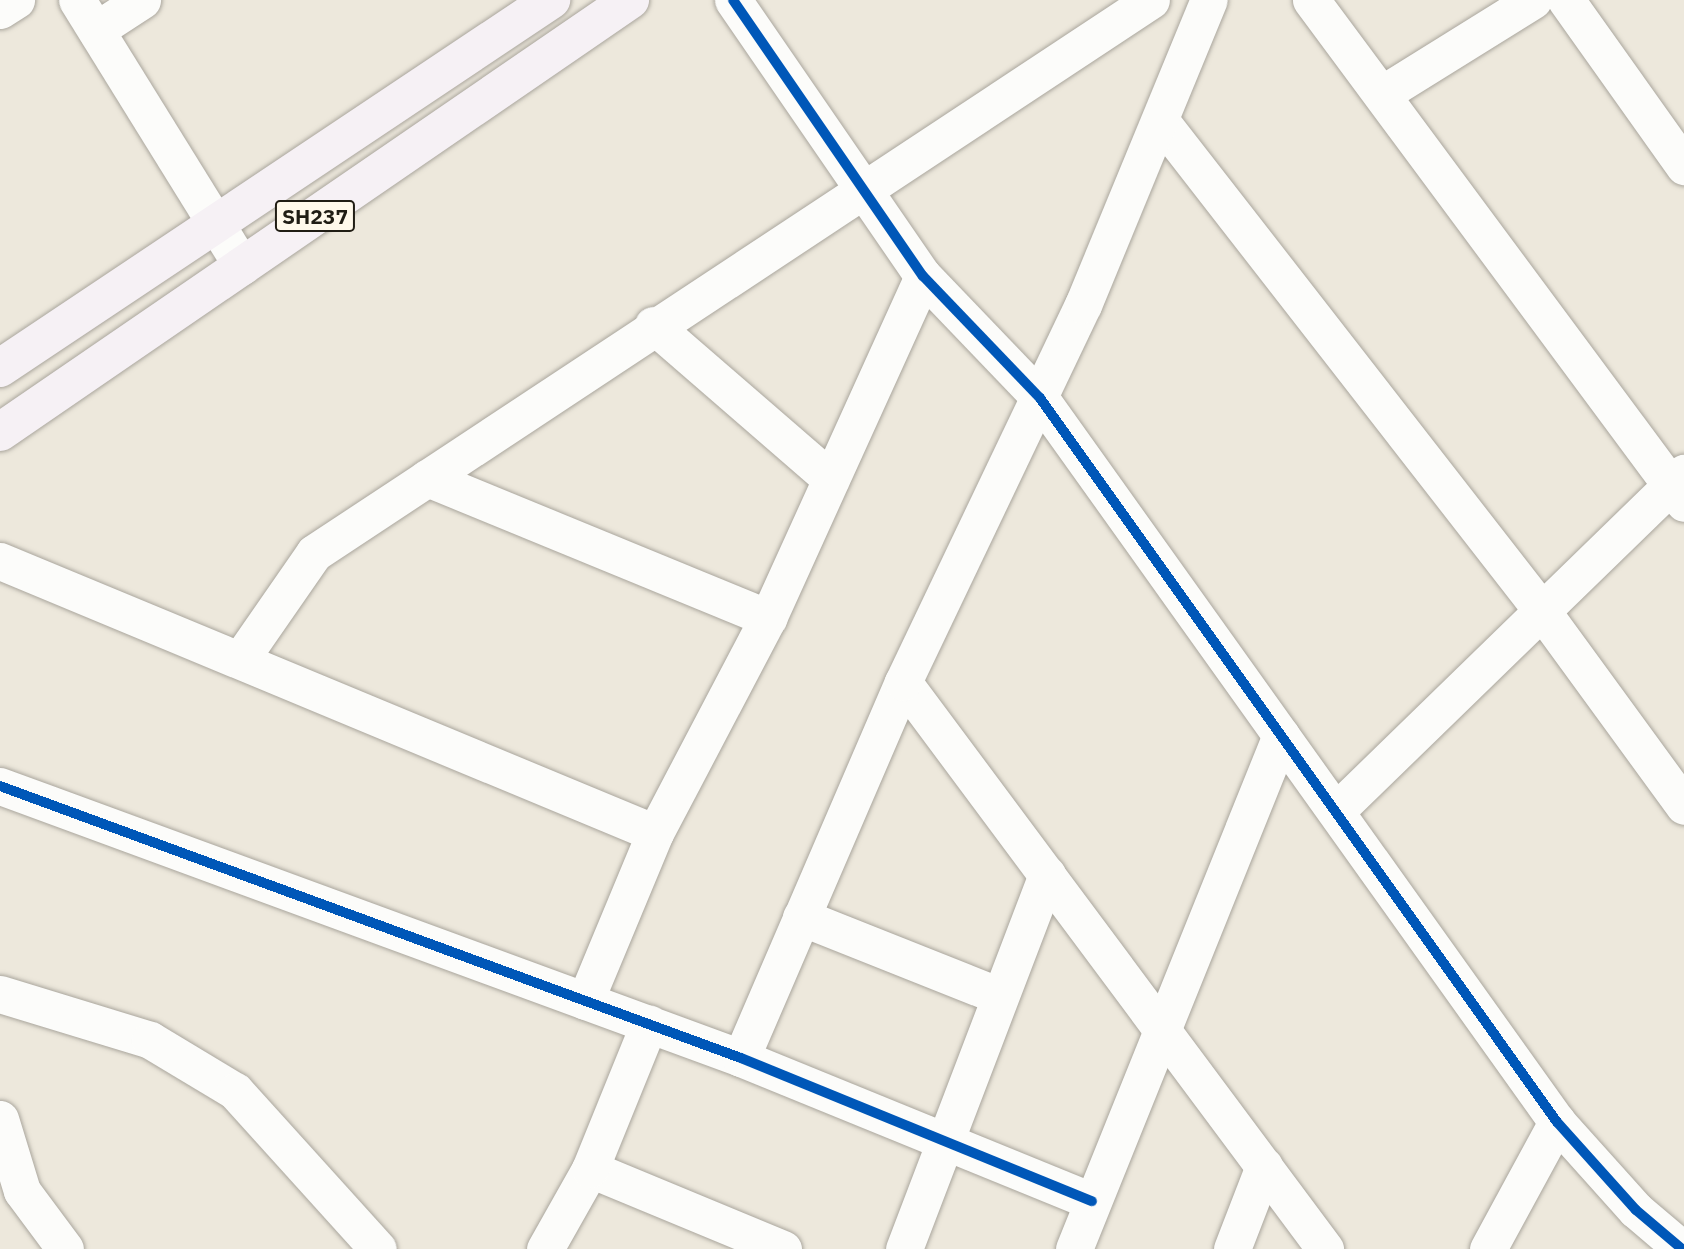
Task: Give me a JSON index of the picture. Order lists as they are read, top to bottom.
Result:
{
  "streets": {
    "main road": ["SH237"]
  }
}
